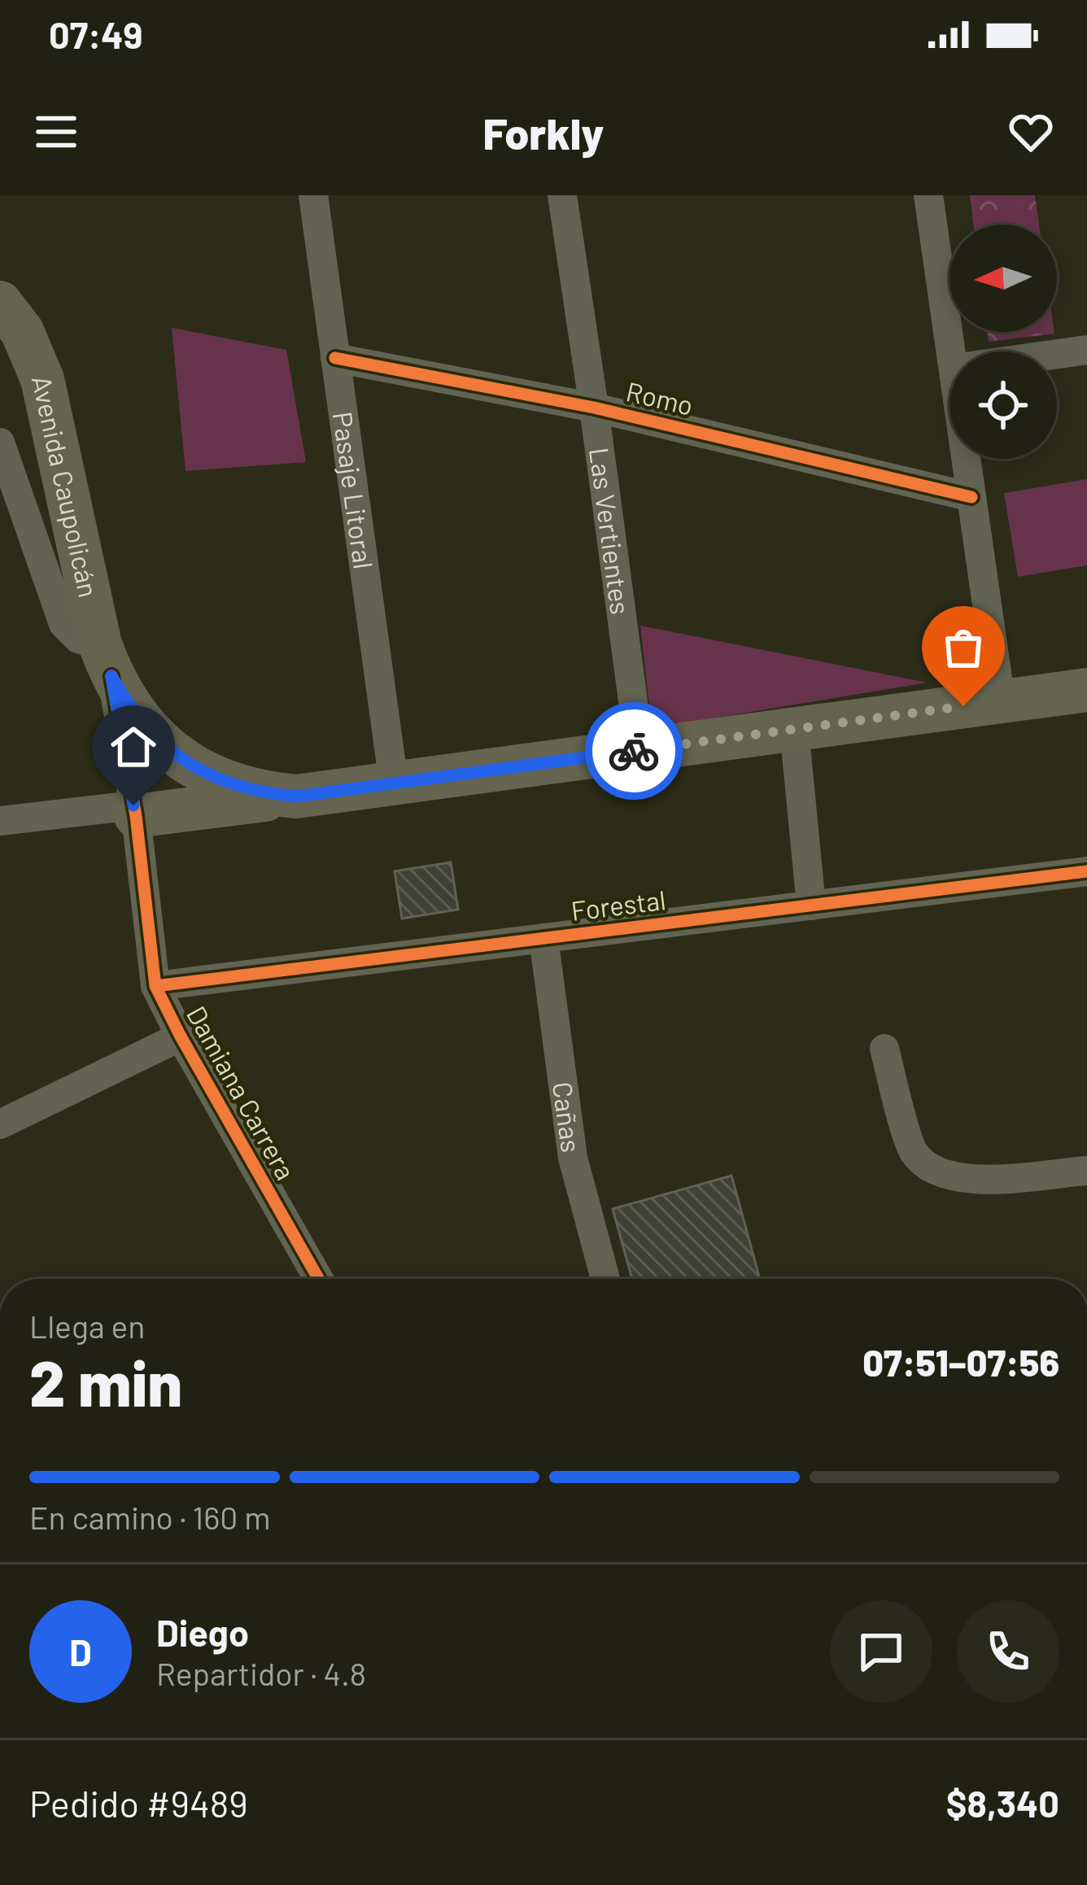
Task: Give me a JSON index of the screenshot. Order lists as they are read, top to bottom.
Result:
{
  "streets": {
    "main road": ["Avenida Caupolicán"],
    "street": [
      "Romo",
      "Pasaje Litoral",
      "Las Vertientes",
      "Forestal",
      "Damiana Carrera",
      "Cañas"
    ]
  },
  "crossings": [
    ["Romo", "Pasaje Litoral"],
    ["Romo", "Las Vertientes"],
    ["Avenida Caupolicán", "Damiana Carrera"],
    ["Forestal", "Damiana Carrera"],
    ["Forestal", "Cañas"]
  ],
  "north": "left",
  "page": {
    "status": "07:49",
    "header": "Forkly",
    "heading": ["2 min", "Llega en", "07:51–07:56"],
    "panel": [
      "Diego",
      "Repartidor · 4.8",
      "Pedido #9489",
      "$8,340"
    ],
    "bar": "En camino · 160 m",
    "round": "D"
  }
}
